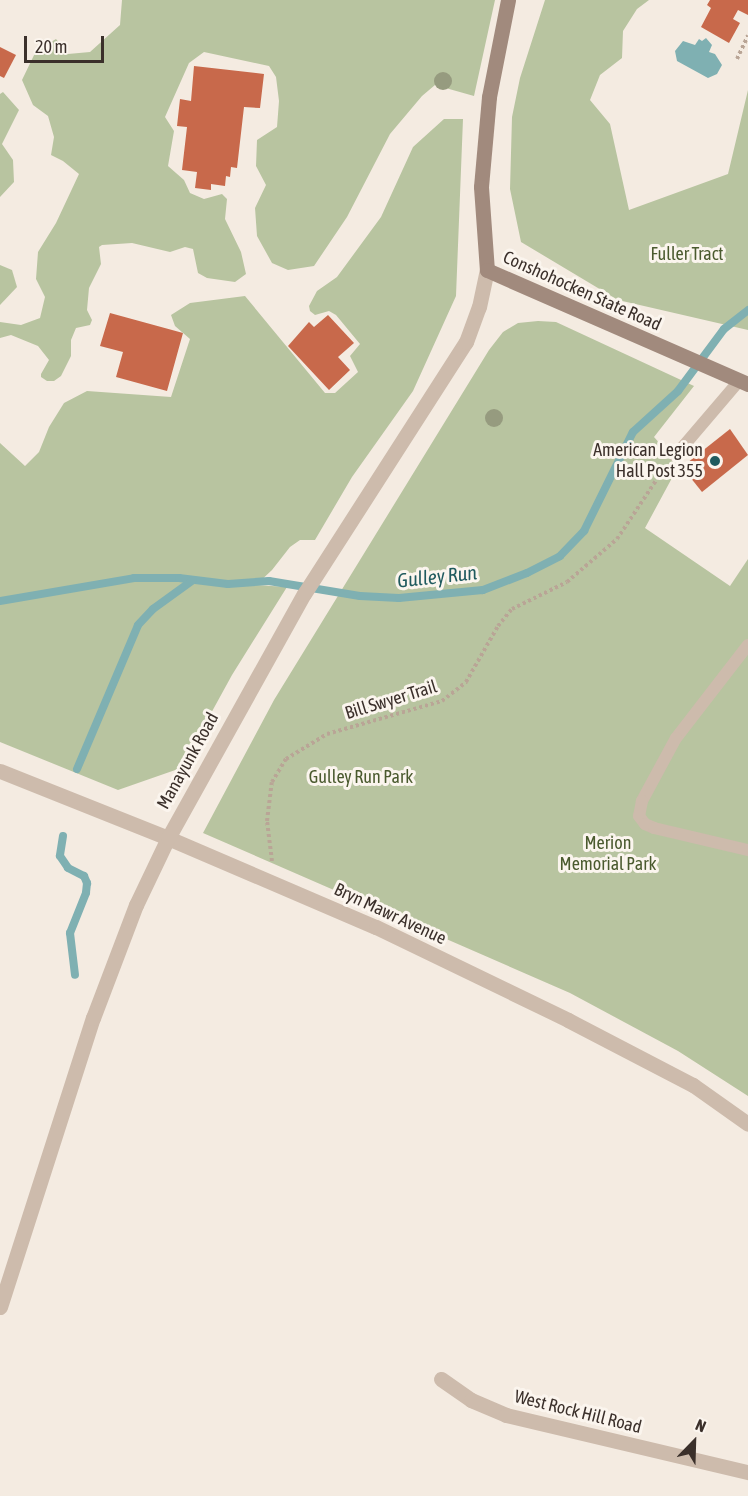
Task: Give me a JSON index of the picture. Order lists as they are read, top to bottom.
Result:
{
  "streets": {
    "main road": ["Conshohocken State Road"],
    "street": ["Manayunk Road", "Bryn Mawr Avenue", "West Rock Hill Road"],
    "path": ["Bill Swyer Trail"]
  },
  "crossings": [
    ["Conshohocken State Road", "Manayunk Road"],
    ["Bill Swyer Trail", "Bryn Mawr Avenue"],
    ["Manayunk Road", "Bryn Mawr Avenue"]
  ],
  "water": ["Gulley Run"],
  "parks": ["Fuller Tract", "Gulley Run Park", "Merion Memorial Park"],
  "places": ["American Legion Hall Post 355"],
  "scale_bar": "20 m",
  "north": "top right"
}
